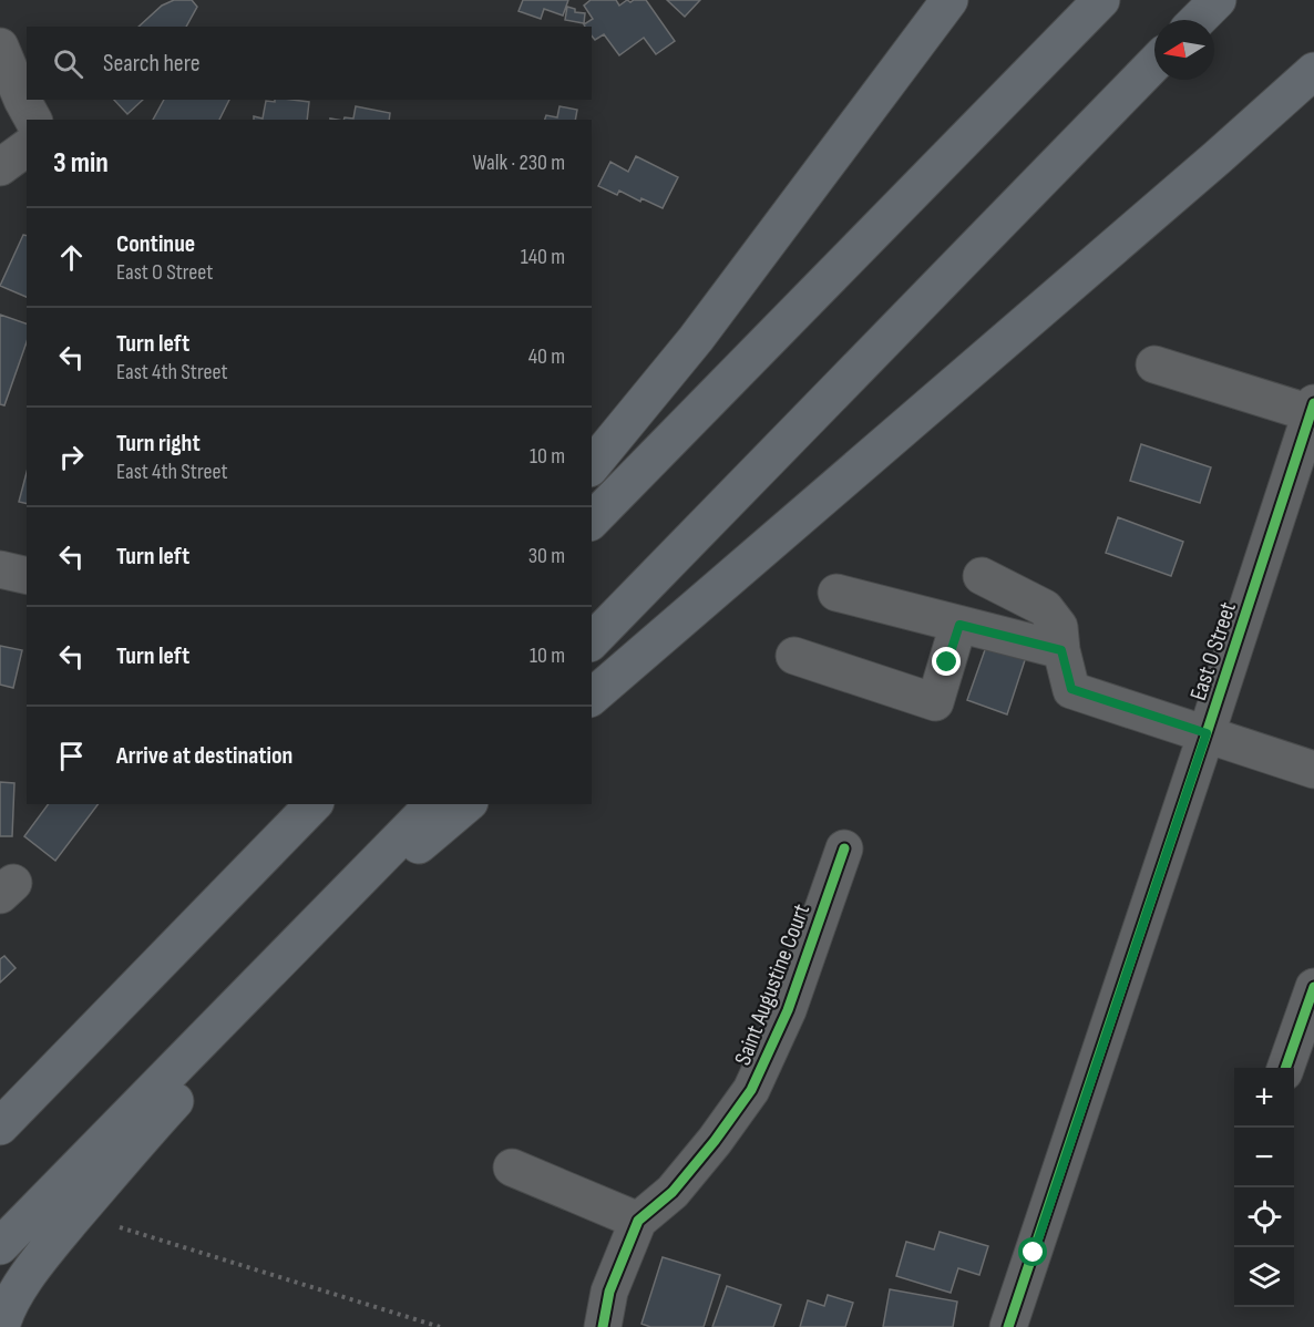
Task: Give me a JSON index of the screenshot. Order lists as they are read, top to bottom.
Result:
{
  "streets": {
    "street": ["East O Street", "Saint Augustine Court"]
  },
  "north": "left",
  "page": {
    "search": "Search here",
    "heading": ["3 min", "Walk · 230 m"],
    "list": [
      ["Continue", "East O Street", "140 m"],
      ["Turn left", "East 4th Street", "40 m"],
      ["Turn right", "East 4th Street", "10 m"],
      ["Turn left", "30 m"],
      ["Turn left", "10 m"],
      "Arrive at destination"
    ],
    "map_buttons": ["+", "−"]
  }
}
